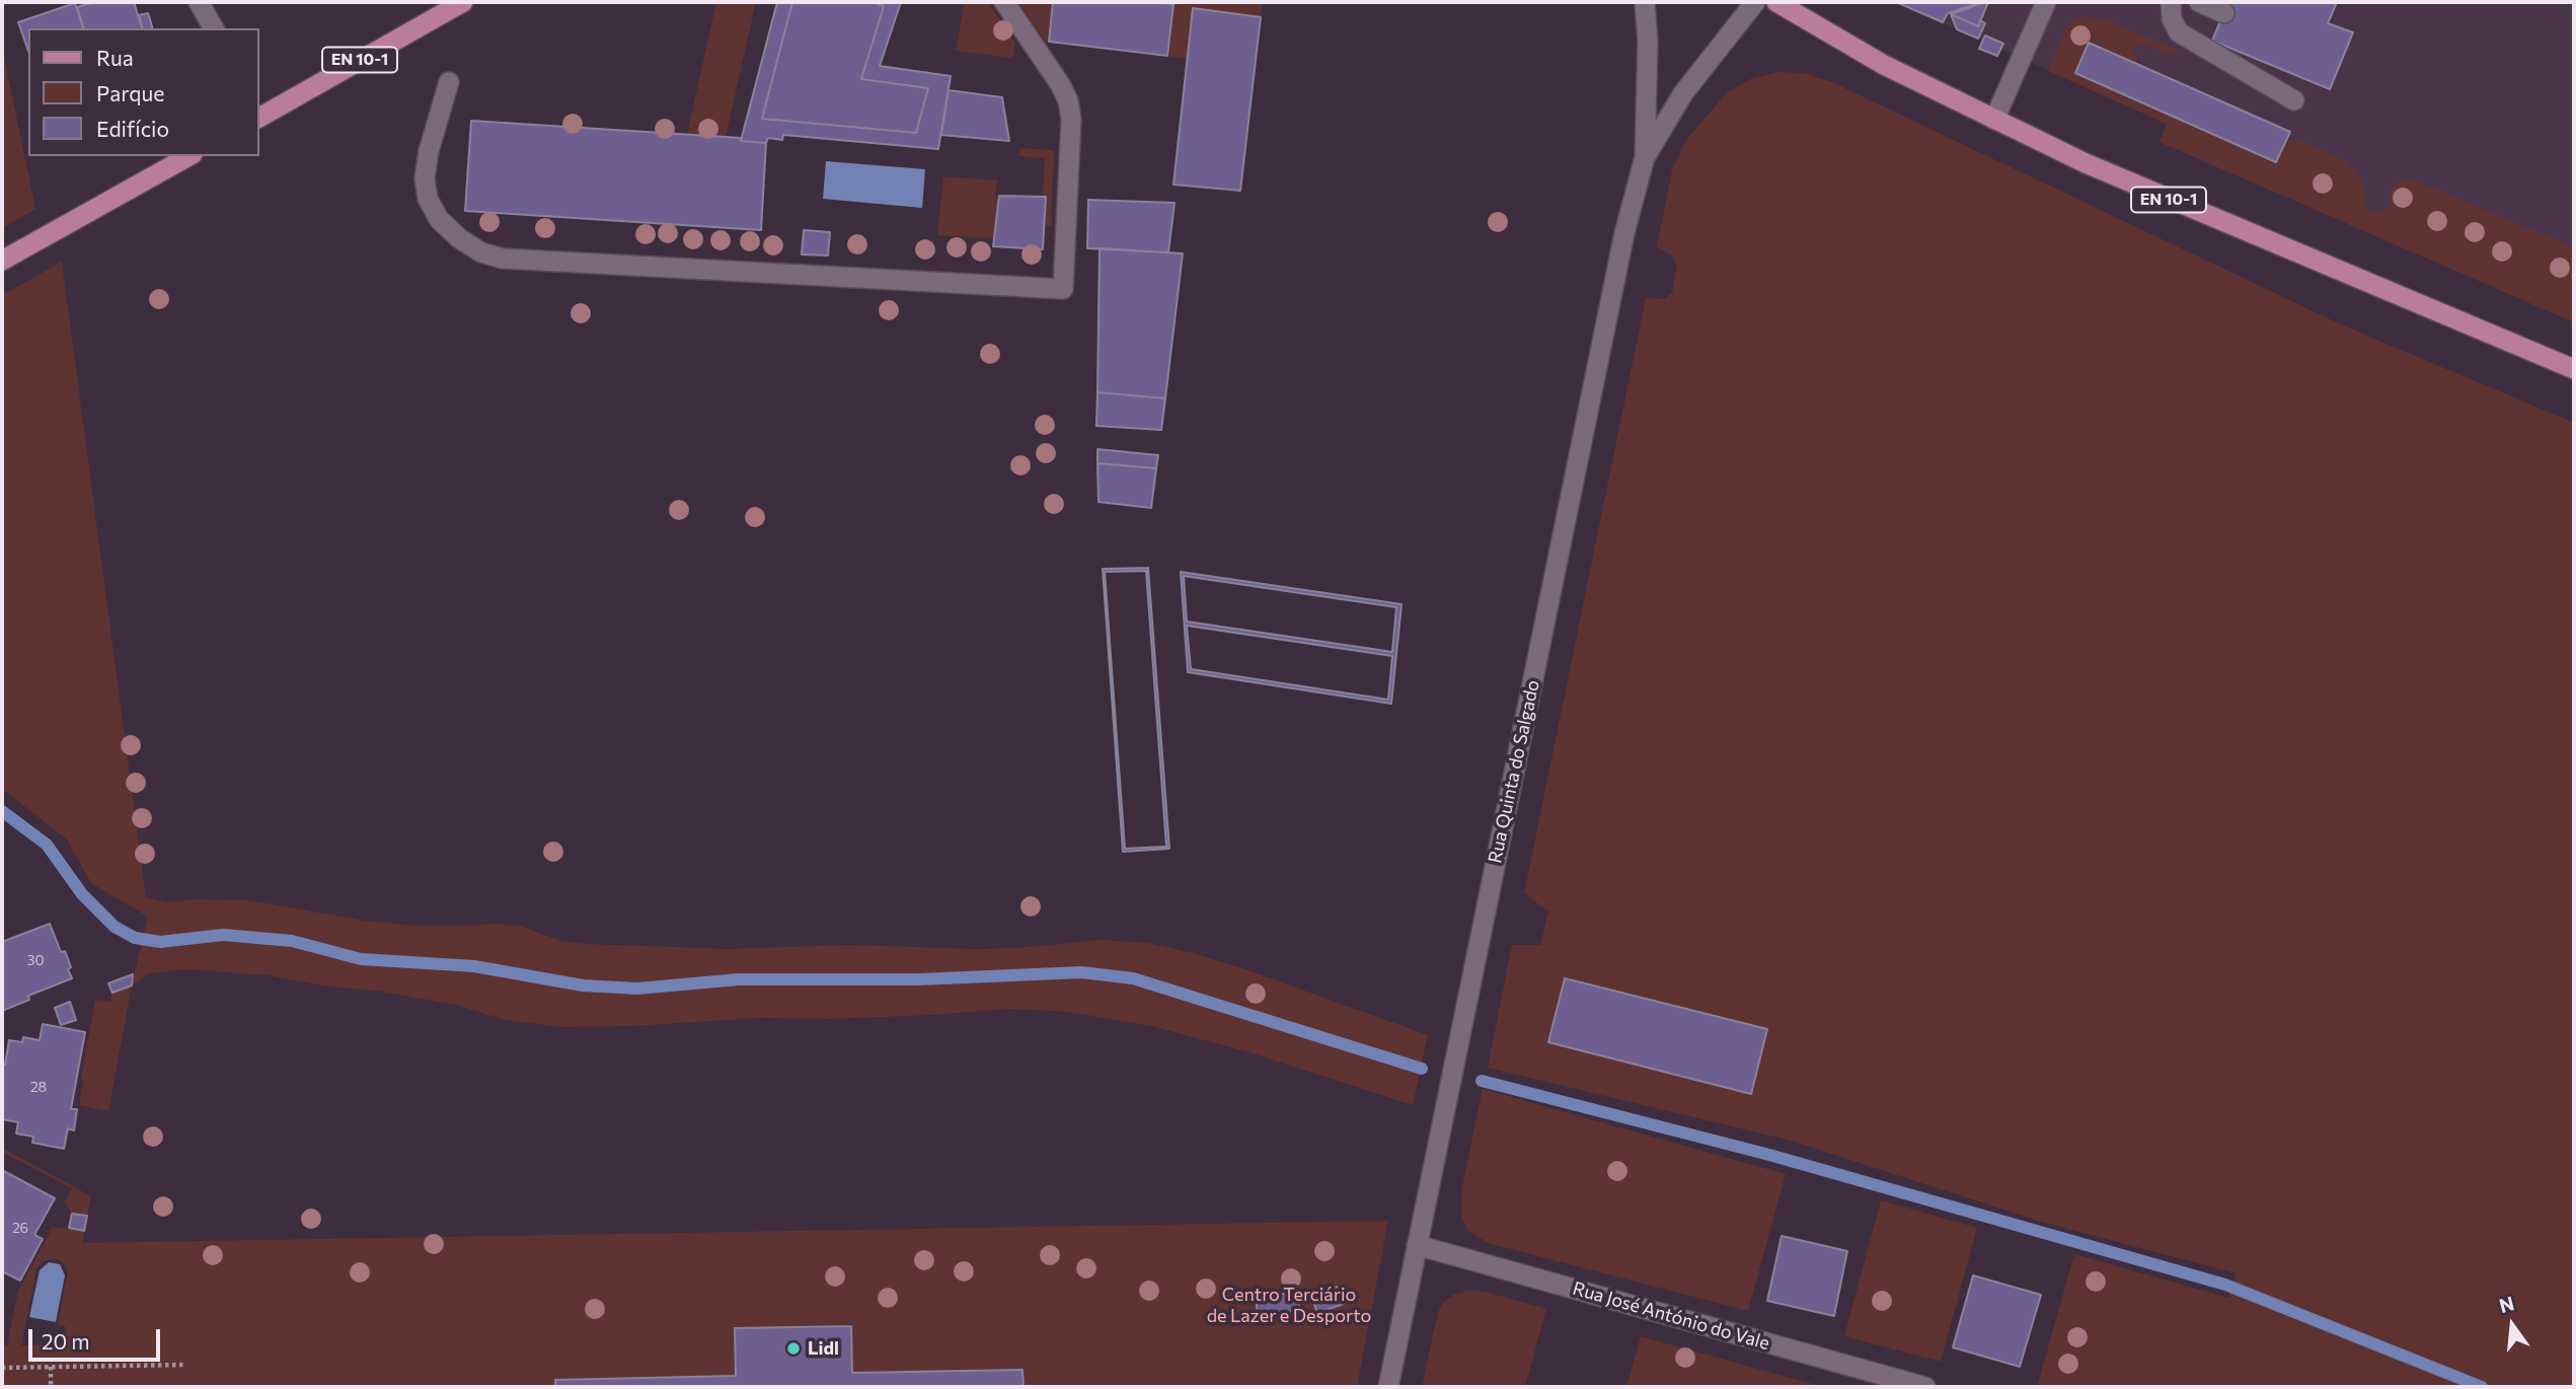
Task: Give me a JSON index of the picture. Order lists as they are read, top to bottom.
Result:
{
  "streets": {
    "main road": ["EN 10-1"],
    "street": ["Rua Quinta do Salgado", "Rua José António do Vale"]
  },
  "crossings": [
    ["Rua Quinta do Salgado", "Rua José António do Vale"]
  ],
  "parks": ["Centro Terciário de Lazer e Desporto"],
  "places": ["Lidl"],
  "house_numbers": ["30", "28", "26"],
  "legend": ["Rua", "Parque", "Edifício"],
  "scale_bar": "20 m",
  "north": "top"
}
